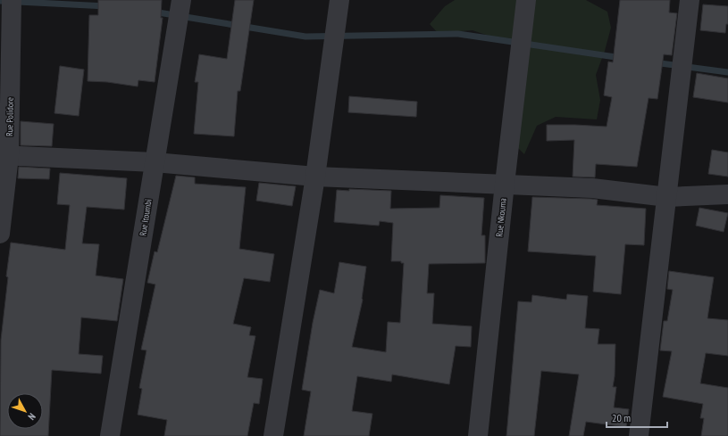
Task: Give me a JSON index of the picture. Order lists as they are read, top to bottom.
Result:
{
  "streets": {
    "street": ["Rue Polidore", "Rue Itoumbi", "Rue Nkouma"]
  },
  "scale_bar": "20 m",
  "north": "bottom right"
}
